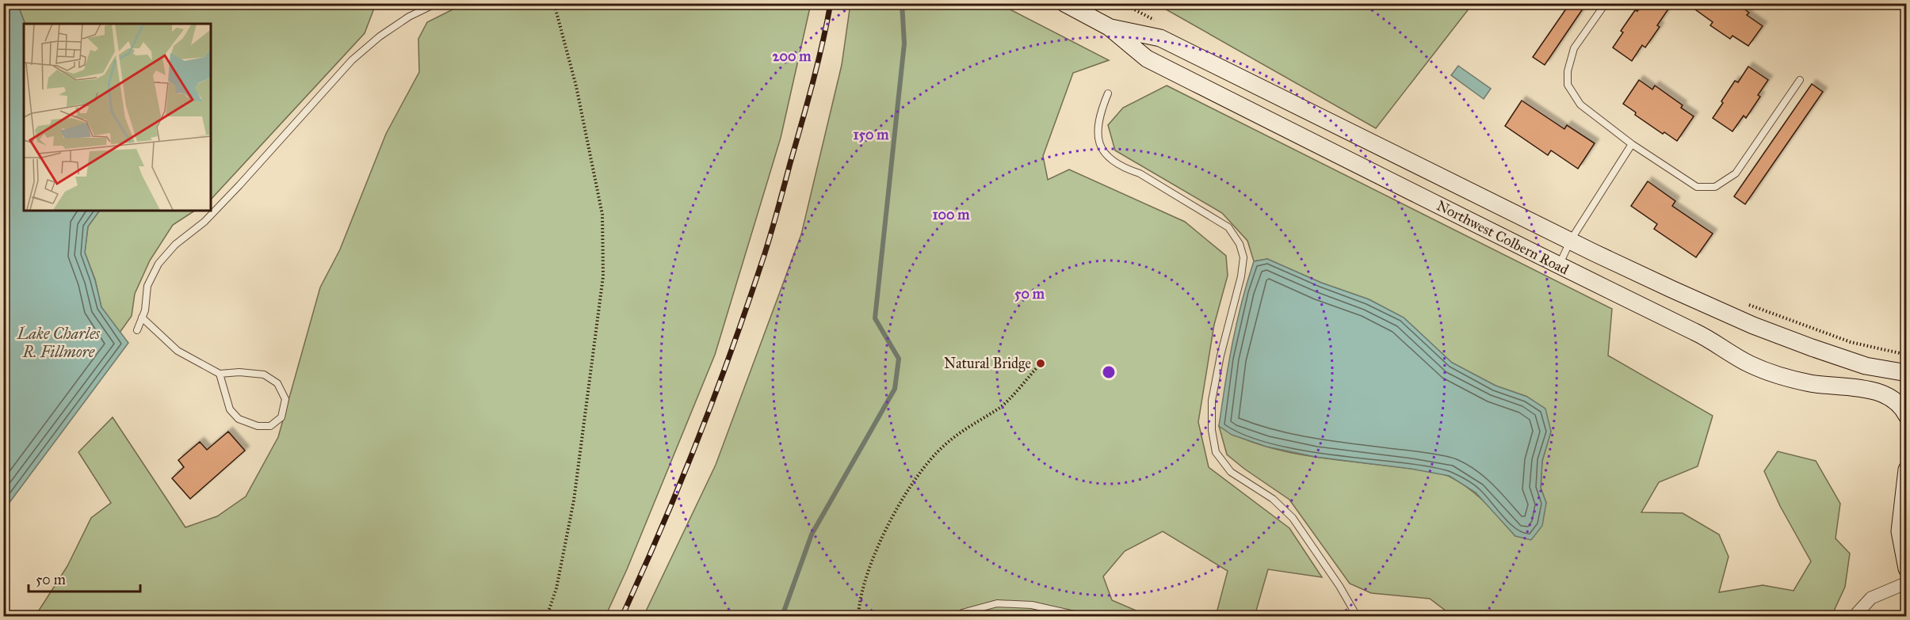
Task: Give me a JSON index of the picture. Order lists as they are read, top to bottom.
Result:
{
  "streets": {
    "main road": ["Northwest Colbern Road"]
  },
  "water": ["Lake Charles R. Fillmore"],
  "places": ["Natural Bridge"],
  "scale_bar": "50 m",
  "rings": [
    "200 m",
    "150 m",
    "100 m",
    "50 m"
  ]
}
